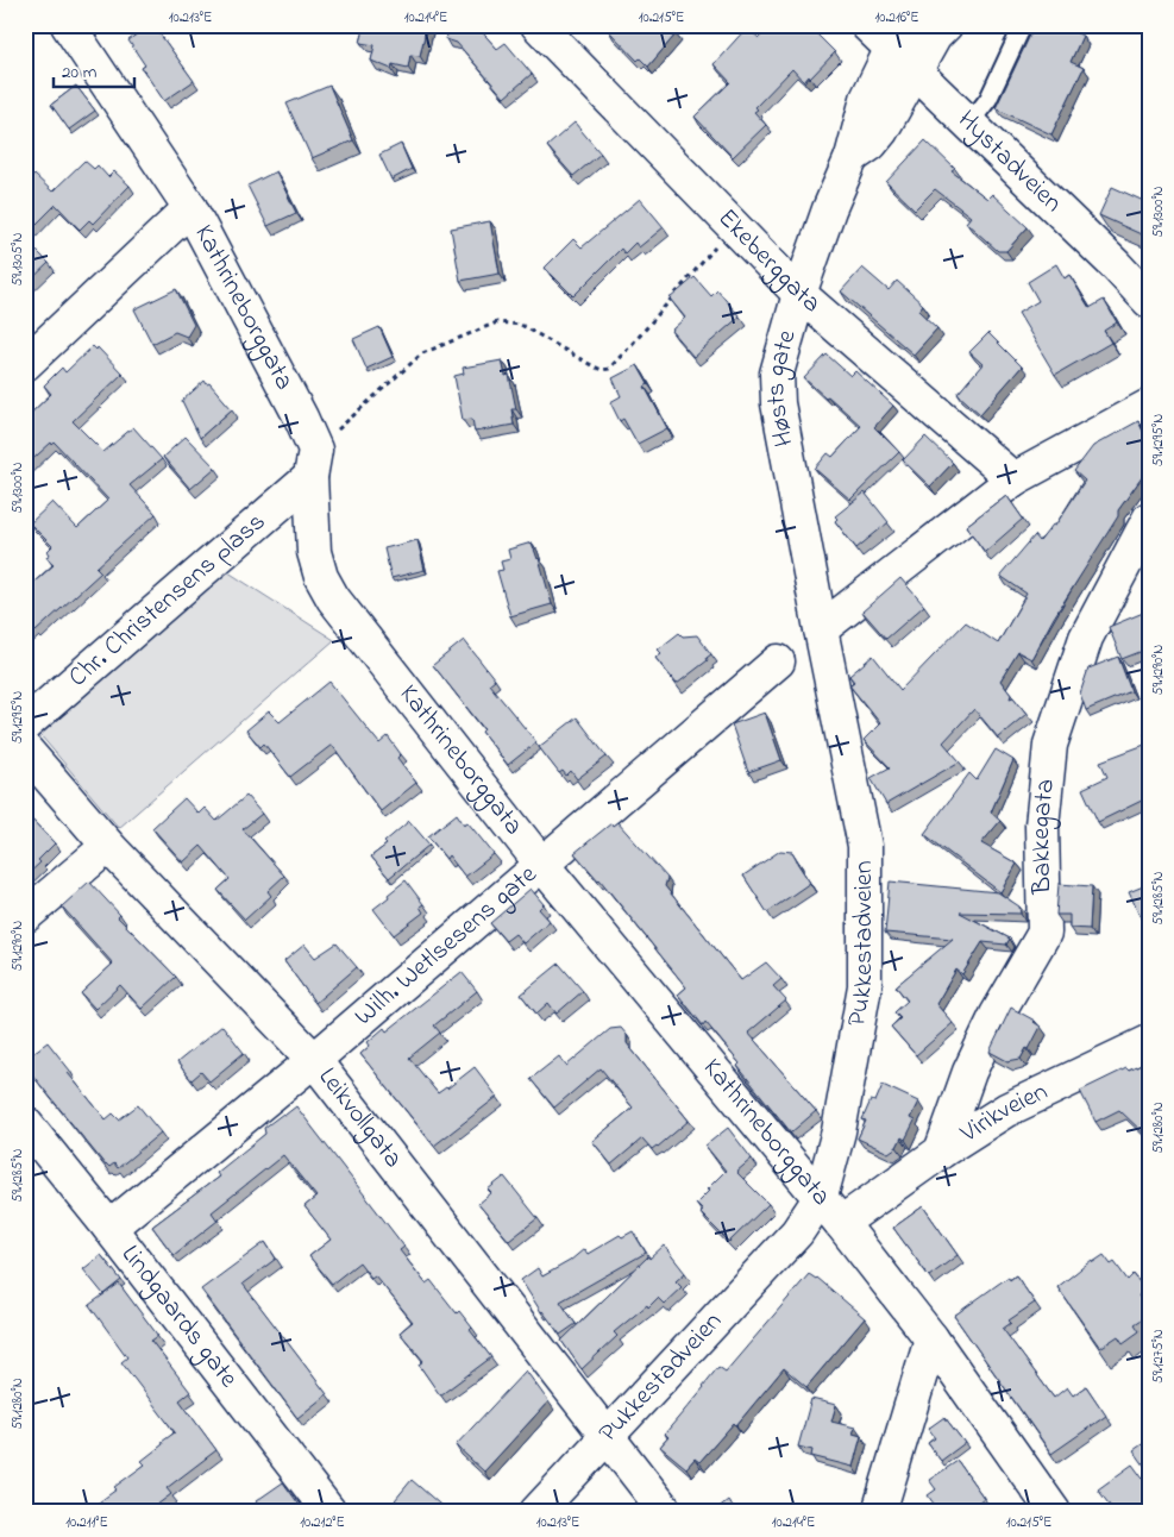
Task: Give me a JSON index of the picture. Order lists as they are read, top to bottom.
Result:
{
  "streets": {
    "street": [
      "Hystadveien",
      "Ekeberggata",
      "Kathrineborggata",
      "Høsts gate",
      "Chr. Christensens plass",
      "Bakkegata",
      "Pukkestadveien",
      "Wilh. Wetlsesens gate",
      "Virikveien",
      "Leikvollgata",
      "Lindgaards gate"
    ]
  },
  "crossings": [
    ["Hystadveien", "Høsts gate"],
    ["Ekeberggata", "Høsts gate"],
    ["Kathrineborggata", "Chr. Christensens plass"],
    ["Kathrineborggata", "Pukkestadveien"],
    ["Kathrineborggata", "Wilh. Wetlsesens gate"],
    ["Kathrineborggata", "Virikveien"],
    ["Høsts gate", "Pukkestadveien"],
    ["Bakkegata", "Virikveien"],
    ["Pukkestadveien", "Leikvollgata"],
    ["Wilh. Wetlsesens gate", "Leikvollgata"],
    ["Wilh. Wetlsesens gate", "Lindgaards gate"]
  ],
  "scale_bar": "20 m",
  "coordinates": [
    "10.213°E",
    "10.214°E",
    "10.215°E",
    "10.216°E",
    "59.1300°N",
    "59.1305°N",
    "59.1295°N",
    "59.1290°N",
    "59.1285°N",
    "59.1280°N",
    "59.1275°N",
    "10.211°E",
    "10.212°E"
  ]
}
